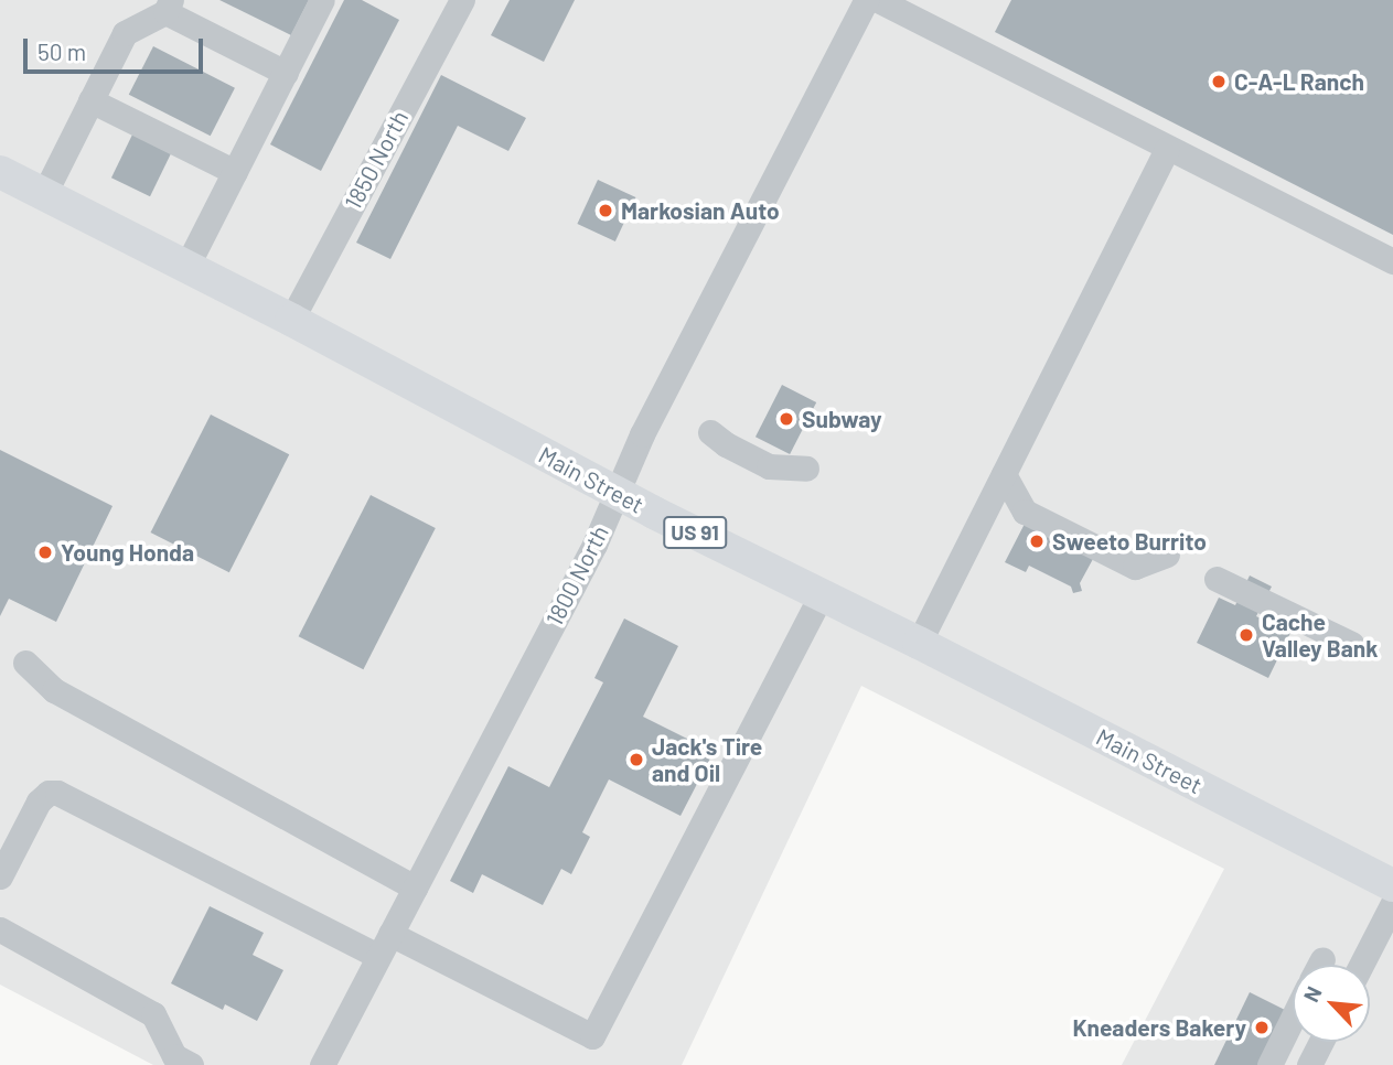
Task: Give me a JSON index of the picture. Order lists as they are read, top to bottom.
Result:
{
  "streets": {
    "main road": ["Main Street", "US 91"],
    "street": ["1850 North", "1800 North"]
  },
  "crossings": [
    ["1850 North", "Main Street"],
    ["Main Street", "1800 North"]
  ],
  "places": [
    "C-A-L Ranch",
    "Markosian Auto",
    "Subway",
    "Sweeto Burrito",
    "Young Honda",
    "Cache Valley Bank",
    "Jack's Tire and Oil",
    "Kneaders Bakery"
  ],
  "scale_bar": "50 m",
  "north": "top left"
}
